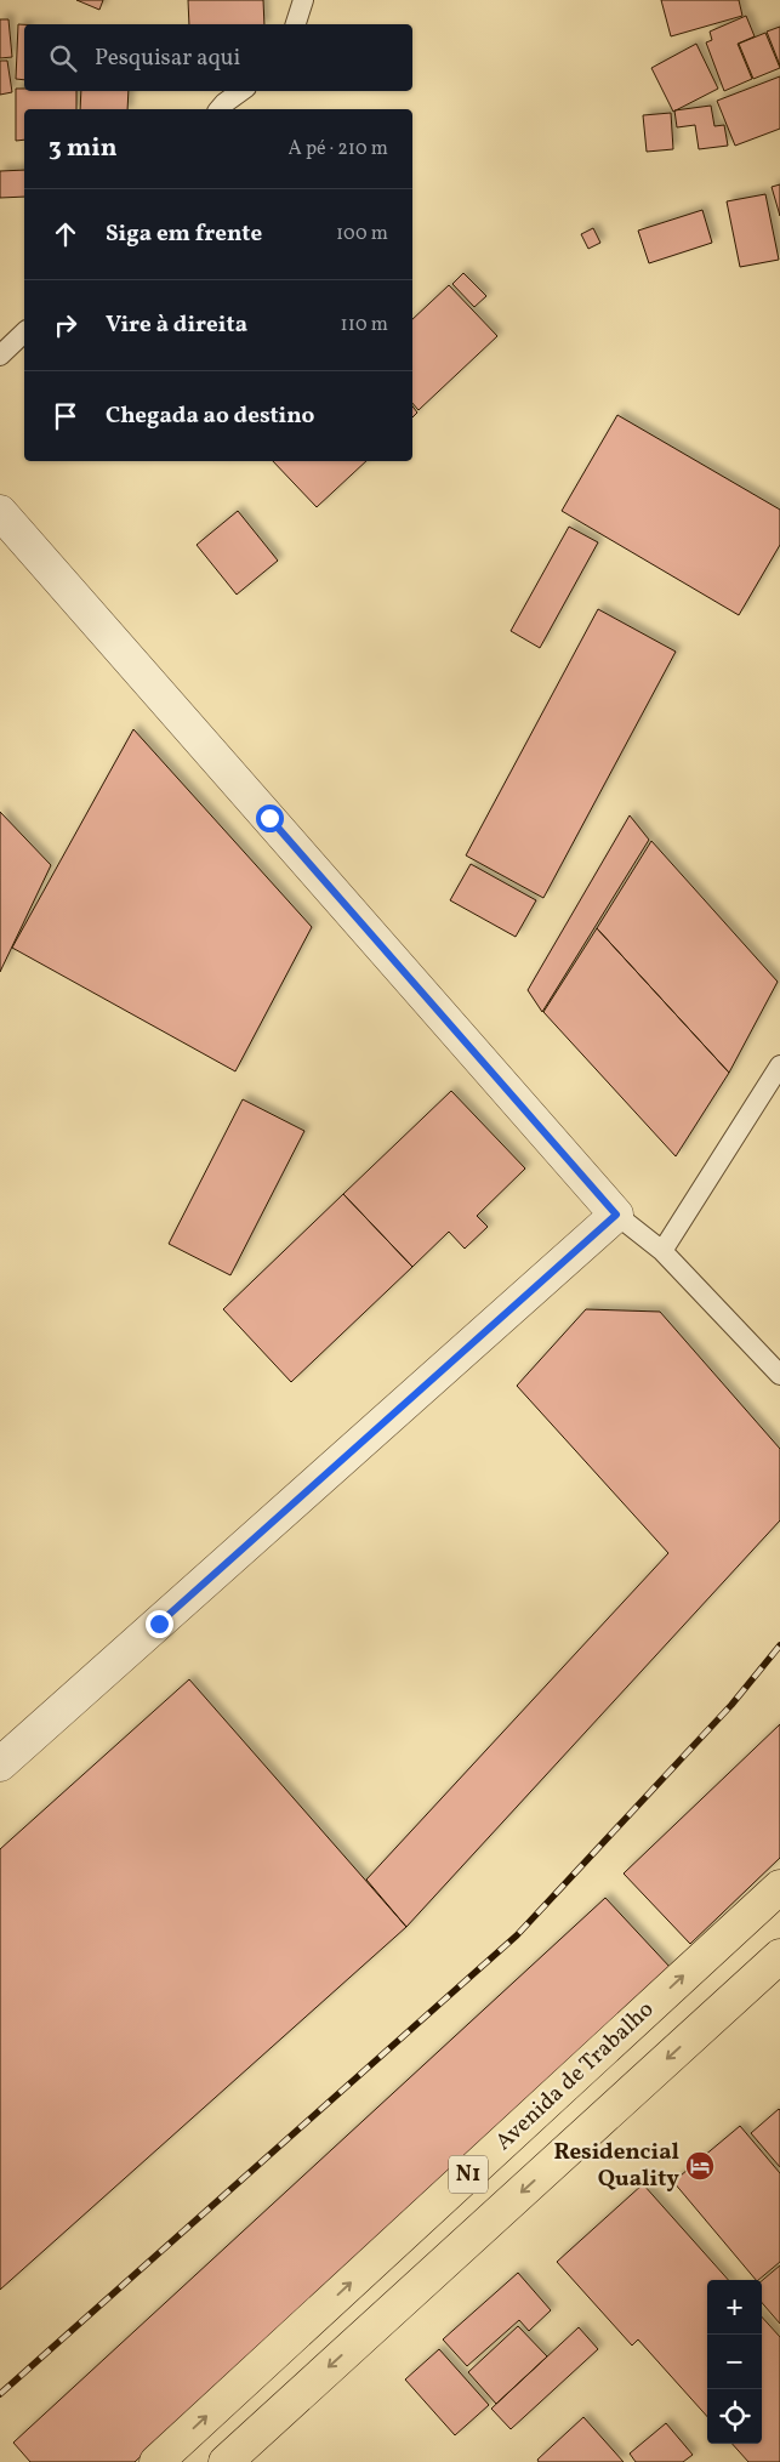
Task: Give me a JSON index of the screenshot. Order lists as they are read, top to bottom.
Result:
{
  "streets": {
    "highway": ["Avenida de Trabalho", "N1"]
  },
  "places": {
    "hotel": ["Residencial Quality"]
  },
  "page": {
    "search": "Pesquisar aqui",
    "heading": ["3 min", "A pé · 210 m"],
    "list": [
      ["Siga em frente", "100 m"],
      ["Vire à direita", "110 m"],
      "Chegada ao destino"
    ],
    "map_buttons": ["+", "−"]
  }
}
